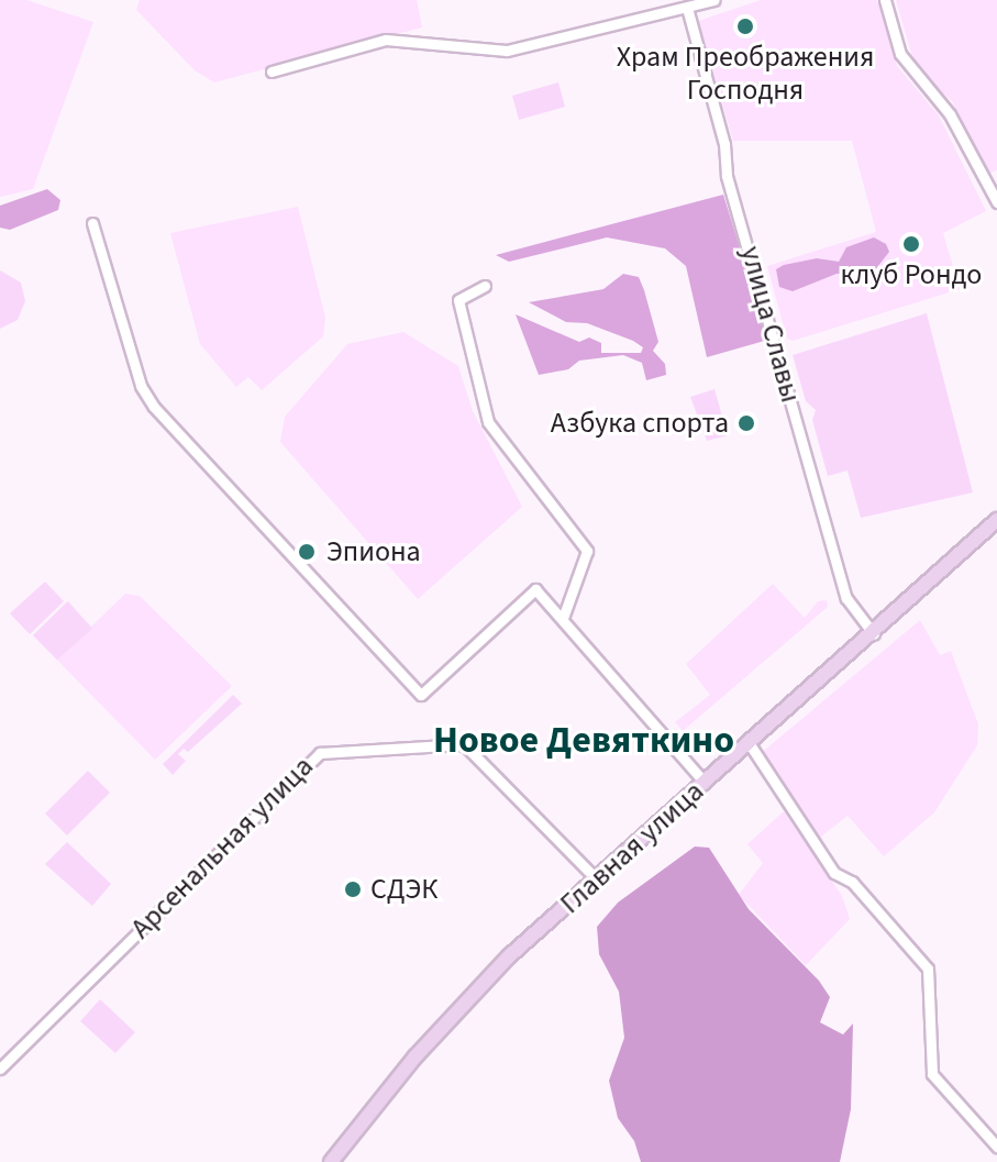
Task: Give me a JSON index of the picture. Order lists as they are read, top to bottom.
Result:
{
  "streets": {
    "main road": ["Главная улица"],
    "street": ["улица Славы", "Арсенальная улица"]
  },
  "crossings": [
    ["улица Славы", "Главная улица"],
    ["Арсенальная улица", "Главная улица"]
  ],
  "districts": ["Новое Девяткино"],
  "places": [
    "Храм Преображения Господня",
    "клуб Рондо",
    "Азбука спорта",
    "Эпиона",
    "СДЭК"
  ]
}
